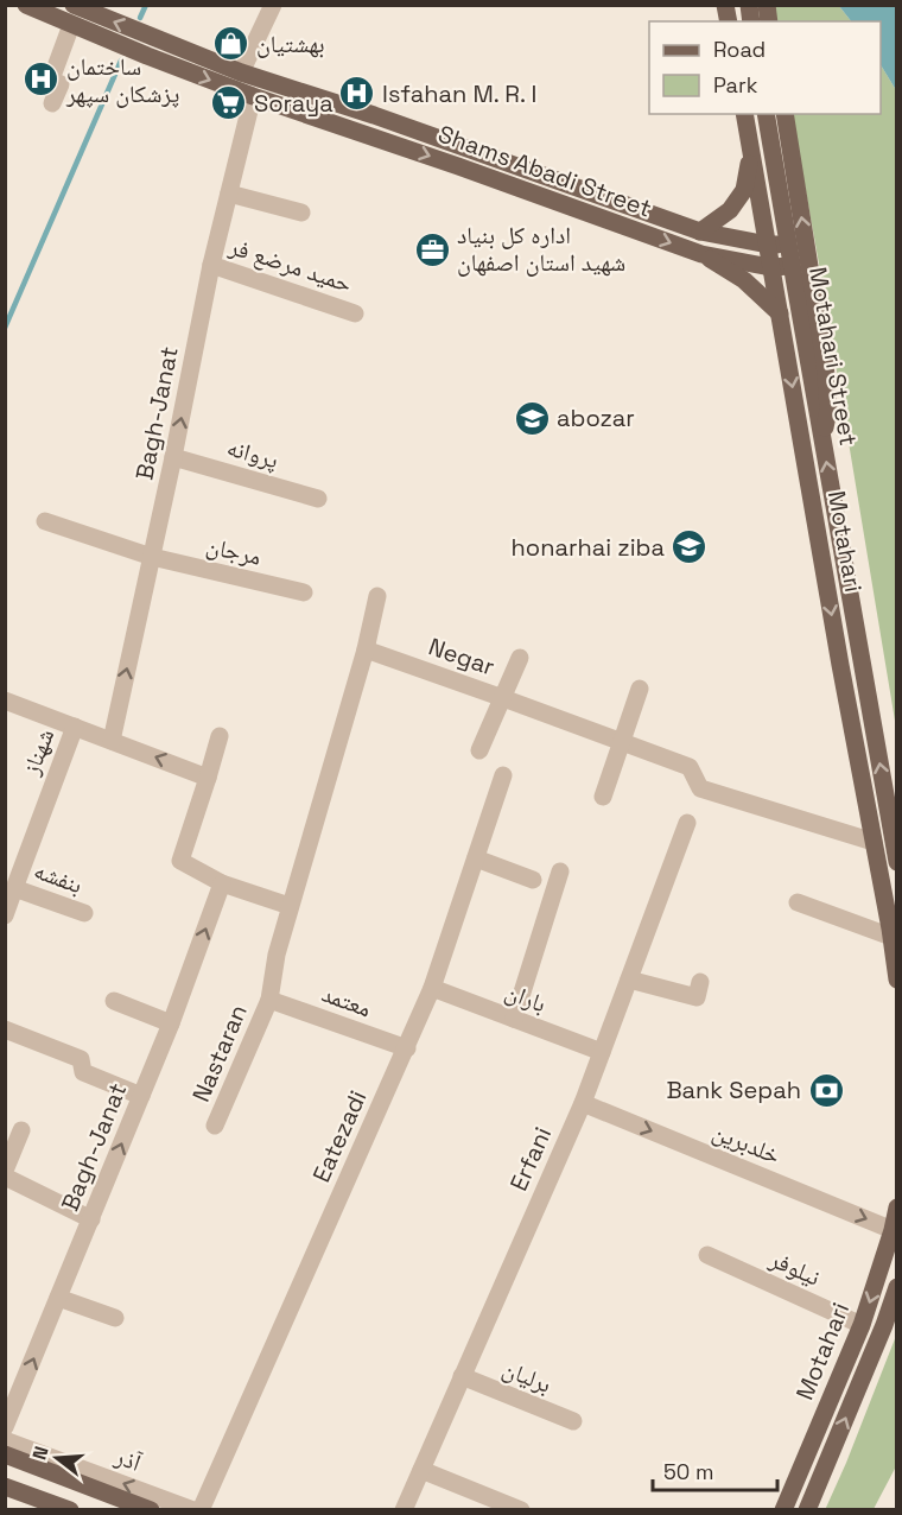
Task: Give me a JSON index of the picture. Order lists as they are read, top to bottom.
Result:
{
  "streets": {
    "main road": ["Shams Abadi Street", "Motahari Street", "Motahari"],
    "street": [
      "حمید مرضع فر",
      "Bagh-Janat",
      "پروانه",
      "مرجان",
      "Negar",
      "شهناز",
      "بنفشه",
      "باران",
      "معتمد",
      "Nastaran",
      "Eatezadi",
      "خلدبرین",
      "Erfani",
      "نیلوفر",
      "برلیان",
      "آذر"
    ]
  },
  "crossings": [
    ["Shams Abadi Street", "Motahari Street"],
    ["Shams Abadi Street", "Bagh-Janat"],
    ["Shams Abadi Street", "Motahari"],
    ["حمید مرضع فر", "Bagh-Janat"],
    ["Bagh-Janat", "پروانه"],
    ["Bagh-Janat", "مرجان"],
    ["Motahari", "Negar"],
    ["Motahari", "خلدبرین"],
    ["Motahari", "نیلوفر"],
    ["شهناز", "بنفشه"],
    ["باران", "Eatezadi"],
    ["باران", "Erfani"],
    ["معتمد", "Nastaran"],
    ["معتمد", "Eatezadi"],
    ["خلدبرین", "Erfani"],
    ["Erfani", "برلیان"]
  ],
  "one_way": [
    "Motahari Street",
    "Bagh-Janat",
    "Motahari",
    "خلدبرین"
  ],
  "places": {
    "shop": ["بهشتیان"],
    "hospital": ["ساختمان پزشکان سپهر", "Isfahan M. R. I"],
    "supermarket": ["Soraya"],
    "office": ["اداره کل بنیاد شهید استان اصفهان"],
    "school or university": ["abozar", "honarhai ziba"],
    "bank": ["Bank Sepah"]
  },
  "legend": ["Road", "Park"],
  "scale_bar": "50 m",
  "north": "left"
}
